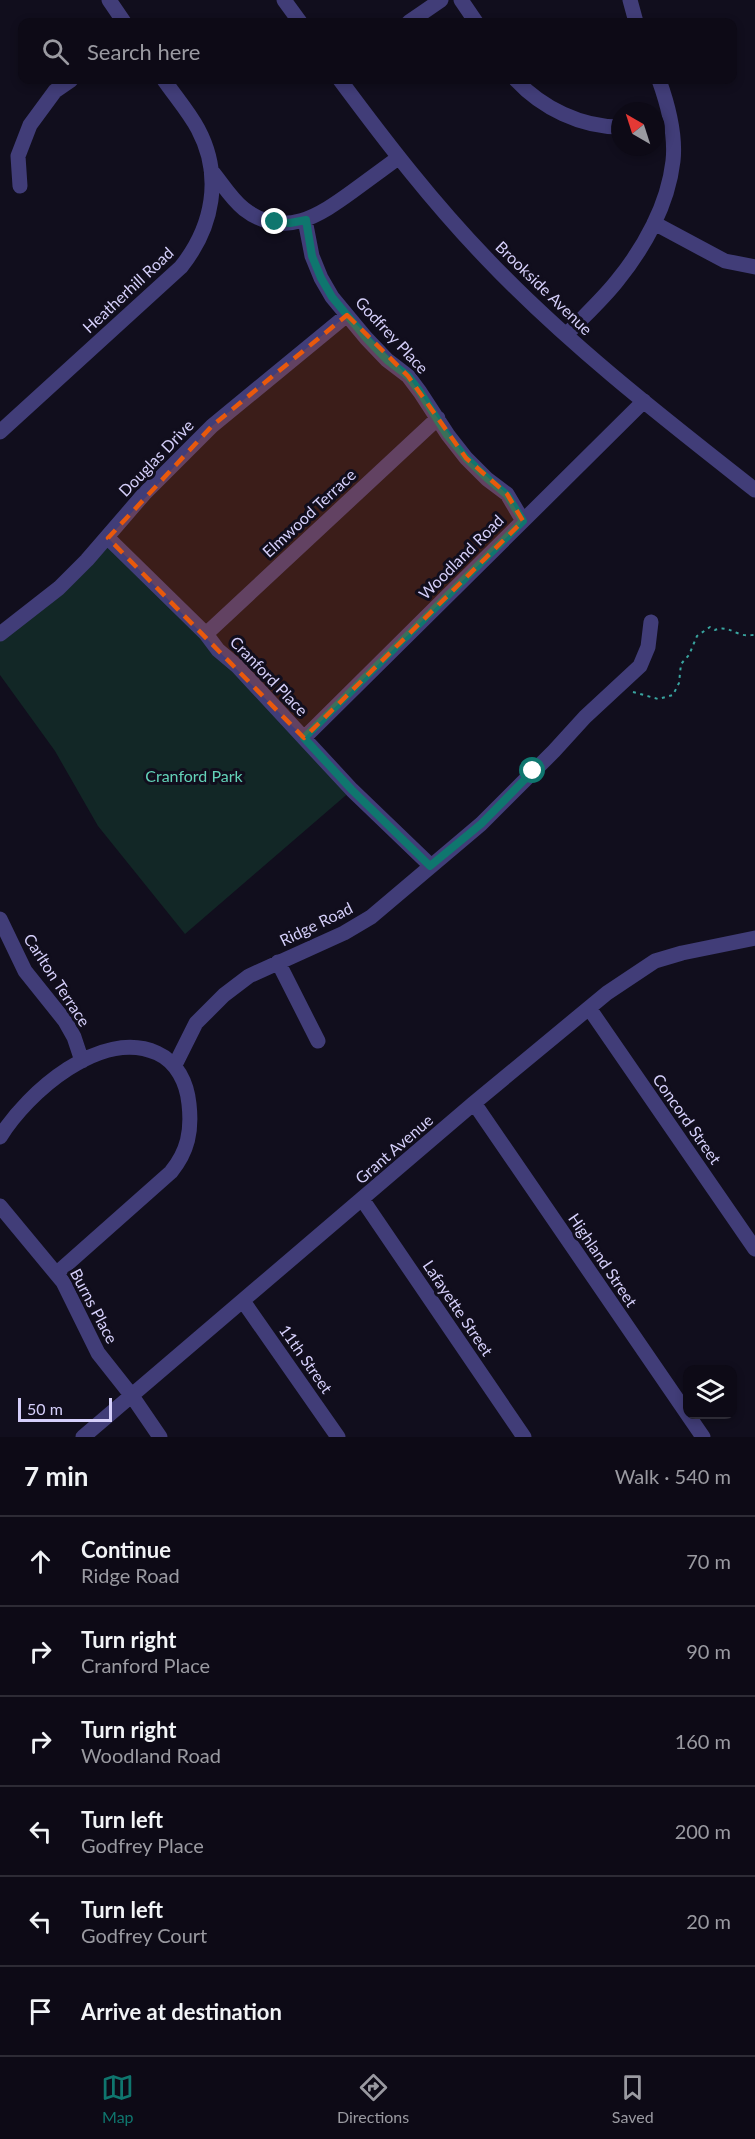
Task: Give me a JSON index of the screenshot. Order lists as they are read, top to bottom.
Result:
{
  "streets": {
    "street": [
      "Brookside Avenue",
      "Heatherhill Road",
      "Godfrey Place",
      "Douglas Drive",
      "Elmwood Terrace",
      "Woodland Road",
      "Cranford Place",
      "Ridge Road",
      "Carlton Terrace",
      "Concord Street",
      "Grant Avenue",
      "Highland Street",
      "Burns Place",
      "Lafayette Street",
      "11th Street"
    ]
  },
  "crossings": [
    ["Brookside Avenue", "Woodland Road"],
    ["Godfrey Place", "Douglas Drive"],
    ["Godfrey Place", "Elmwood Terrace"],
    ["Godfrey Place", "Woodland Road"],
    ["Douglas Drive", "Cranford Place"],
    ["Elmwood Terrace", "Cranford Place"],
    ["Woodland Road", "Cranford Place"],
    ["Cranford Place", "Ridge Road"],
    ["Concord Street", "Grant Avenue"],
    ["Grant Avenue", "Highland Street"],
    ["Grant Avenue", "Burns Place"],
    ["Grant Avenue", "Lafayette Street"],
    ["Grant Avenue", "11th Street"]
  ],
  "parks": ["Cranford Park"],
  "scale_bar": "50 m",
  "north": "top left",
  "page": {
    "search": "Search here",
    "scale": "50 m",
    "heading": ["7 min", "Walk · 540 m"],
    "list": [
      ["Continue", "Ridge Road", "70 m"],
      ["Turn right", "Cranford Place", "90 m"],
      ["Turn right", "Woodland Road", "160 m"],
      ["Turn left", "Godfrey Place", "200 m"],
      ["Turn left", "Godfrey Court", "20 m"],
      "Arrive at destination"
    ],
    "nav": ["Map", "Directions", "Saved"]
  }
}
